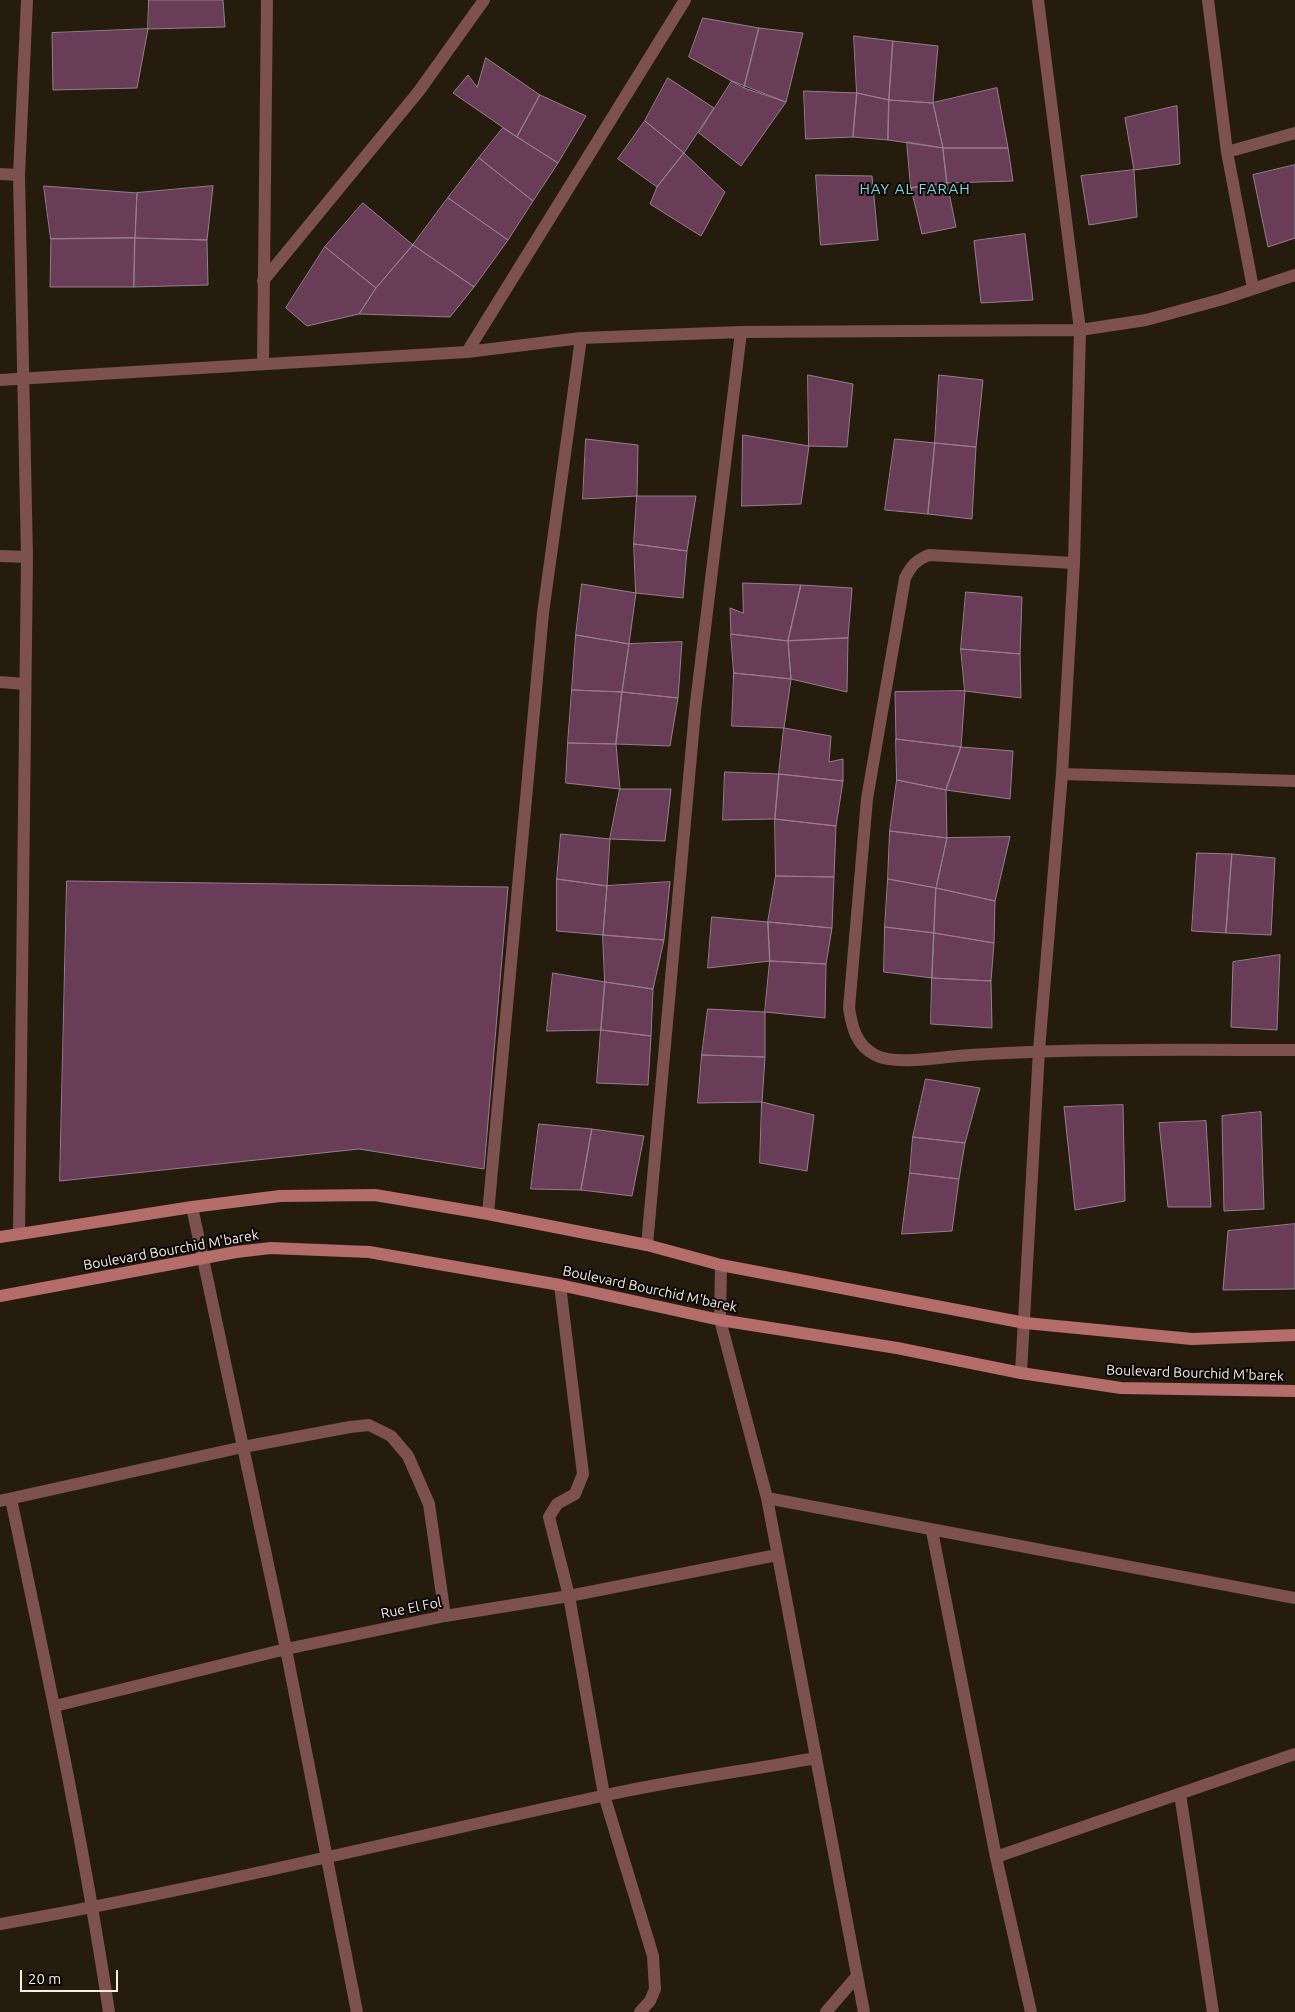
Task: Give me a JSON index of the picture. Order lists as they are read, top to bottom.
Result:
{
  "streets": {
    "main road": ["Boulevard Bourchid M'barek"],
    "street": ["Rue El Fol"]
  },
  "districts": ["HAY AL FARAH"],
  "scale_bar": "20 m"
}
